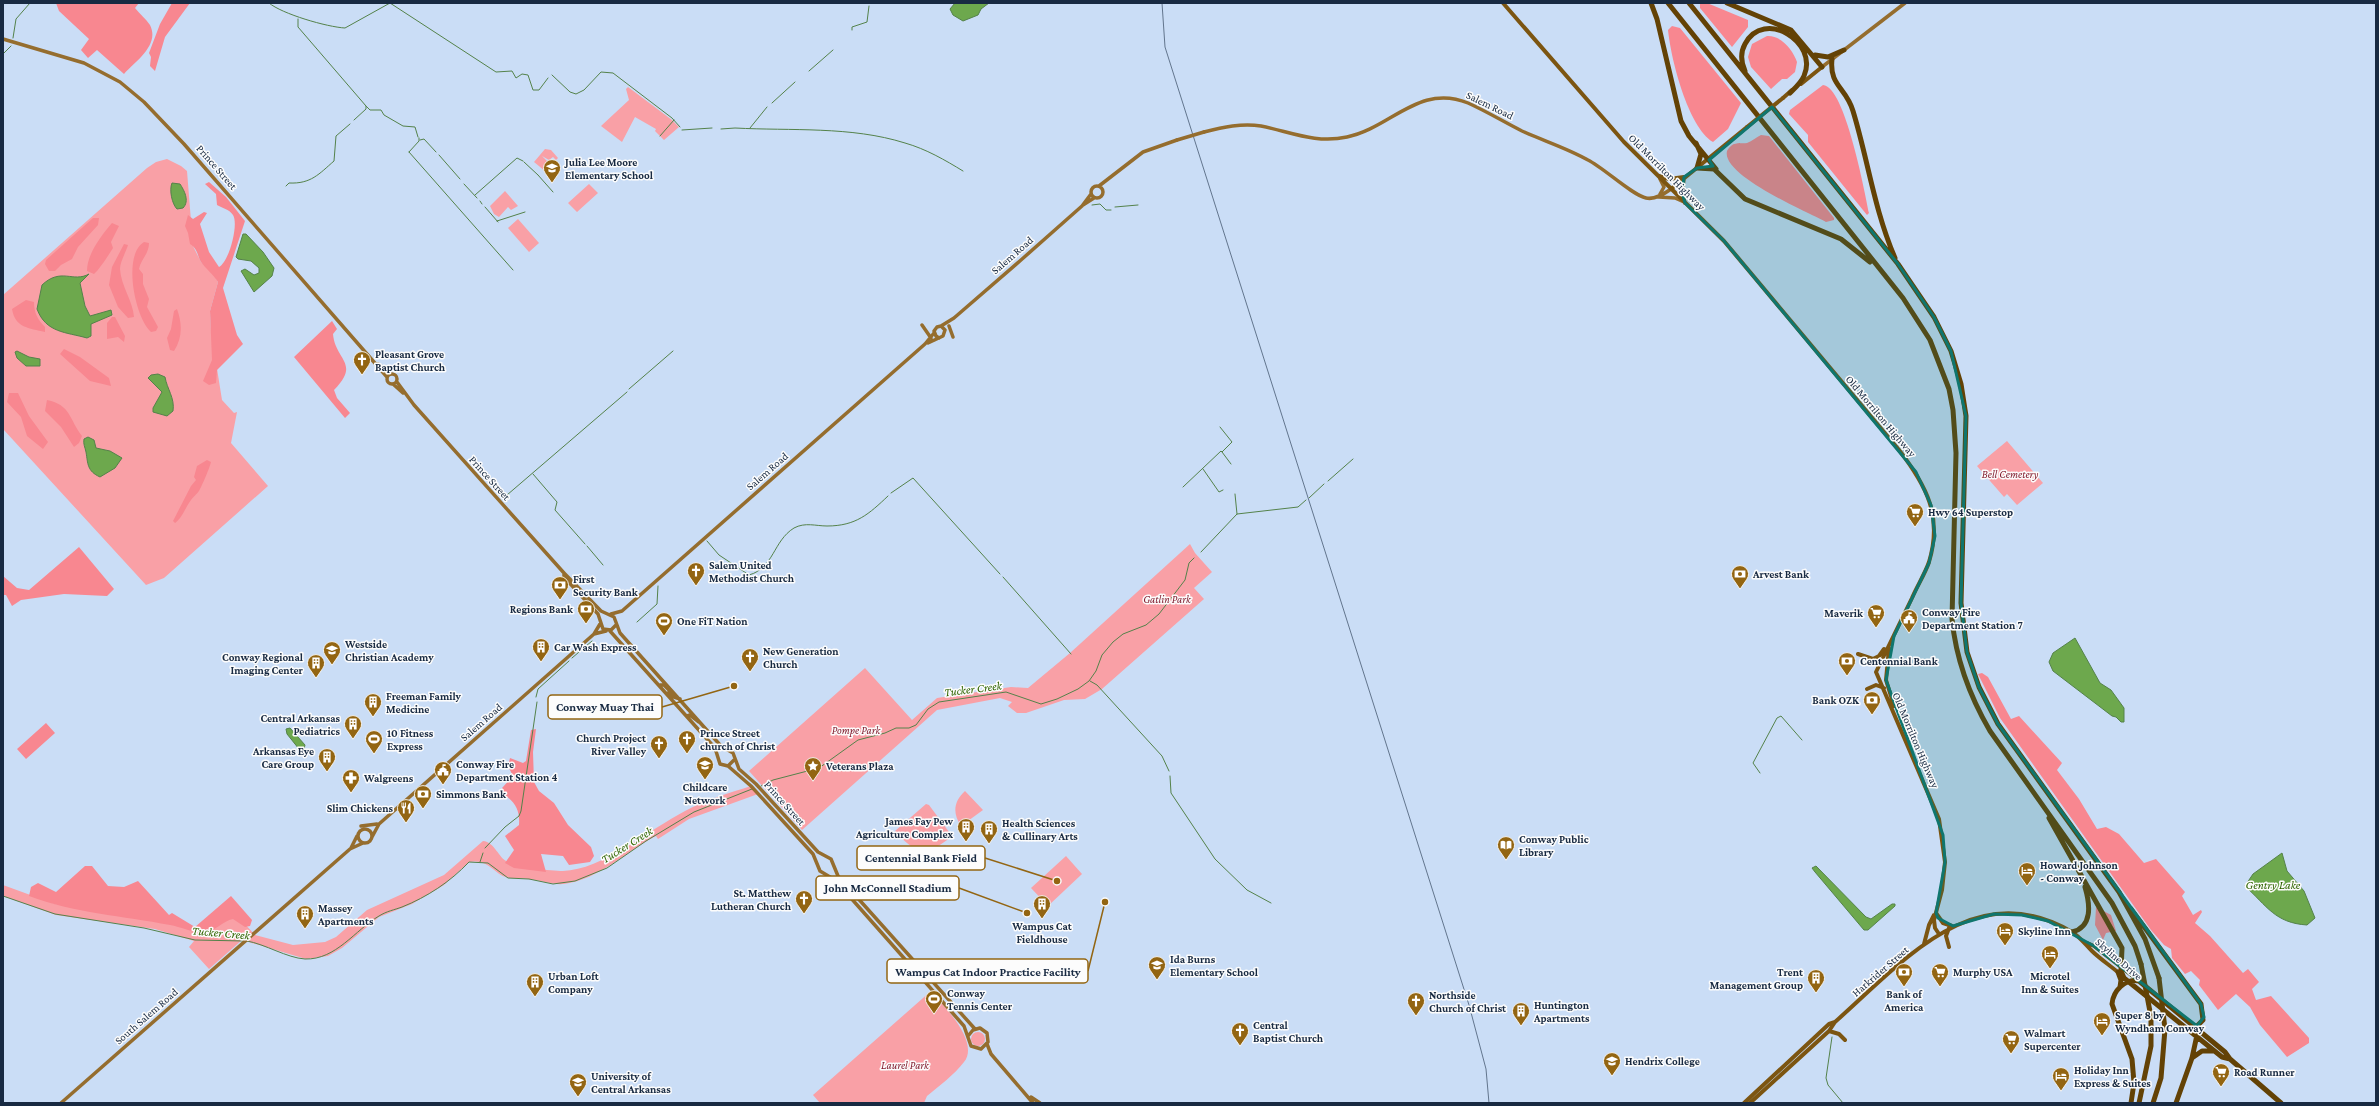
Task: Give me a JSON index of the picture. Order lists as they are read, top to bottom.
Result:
{
  "streets": {
    "highway": ["Skyline Drive"],
    "main road": [
      "Salem Road",
      "Prince Street",
      "Old Morrilton Highway",
      "Harkrider Street",
      "South Salem Road"
    ]
  },
  "crossings": [
    ["Salem Road", "Prince Street"],
    ["Salem Road", "Old Morrilton Highway"],
    ["Old Morrilton Highway", "Skyline Drive"],
    ["Old Morrilton Highway", "Harkrider Street"],
    ["Skyline Drive", "Harkrider Street"]
  ],
  "water": ["Tucker Creek", "Gentry Lake"],
  "parks": [
    "Bell Cemetery",
    "Gatlin Park",
    "Pompe Park",
    "Laurel Park"
  ],
  "places": {
    "school or university": [
      "Julia Lee Moore Elementary School",
      "Westside Christian Academy",
      "Childcare Network",
      "Ida Burns Elementary School",
      "Hendrix College",
      "University of Central Arkansas"
    ],
    "church": [
      "Pleasant Grove Baptist Church",
      "Salem United Methodist Church",
      "New Generation Church",
      "Prince Street church of Christ",
      "Church Project River Valley",
      "St. Matthew Lutheran Church",
      "Northside Church of Christ",
      "Central Baptist Church"
    ],
    "supermarket": [
      "Hwy 64 Superstop",
      "Maverik",
      "Murphy USA",
      "Walmart Supercenter",
      "Road Runner"
    ],
    "bank": [
      "Arvest Bank",
      "First Security Bank",
      "Regions Bank",
      "Centennial Bank",
      "Bank OZK",
      "Simmons Bank",
      "Bank of America"
    ],
    "public building": ["Conway Fire Department Station 7", "Conway Fire Department Station 4"],
    "sports": ["One FiT Nation", "10 Fitness Express", "Conway Tennis Center"],
    "building": [
      "Car Wash Express",
      "Conway Regional Imaging Center",
      "Freeman Family Medicine",
      "Central Arkansas Pediatrics",
      "Arkansas Eye Care Group",
      "James Fay Pew Agriculture Complex",
      "Health Sciences & Cullinary Arts",
      "Wampus Cat Fieldhouse",
      "Massey Apartments",
      "Trent Management Group",
      "Urban Loft Company",
      "Huntington Apartments"
    ],
    "other": [
      "Conway Muay Thai",
      "Centennial Bank Field",
      "Wampus Cat Indoor Practice Facility",
      "John McConnell Stadium"
    ],
    "place": ["Veterans Plaza"],
    "pharmacy": ["Walgreens"],
    "restaurant": ["Slim Chickens"],
    "library": ["Conway Public Library"],
    "hotel": [
      "Howard Johnson - Conway",
      "Skyline Inn",
      "Microtel Inn & Suites",
      "Super 8 by Wyndham Conway",
      "Holiday Inn Express & Suites"
    ]
  }
}
